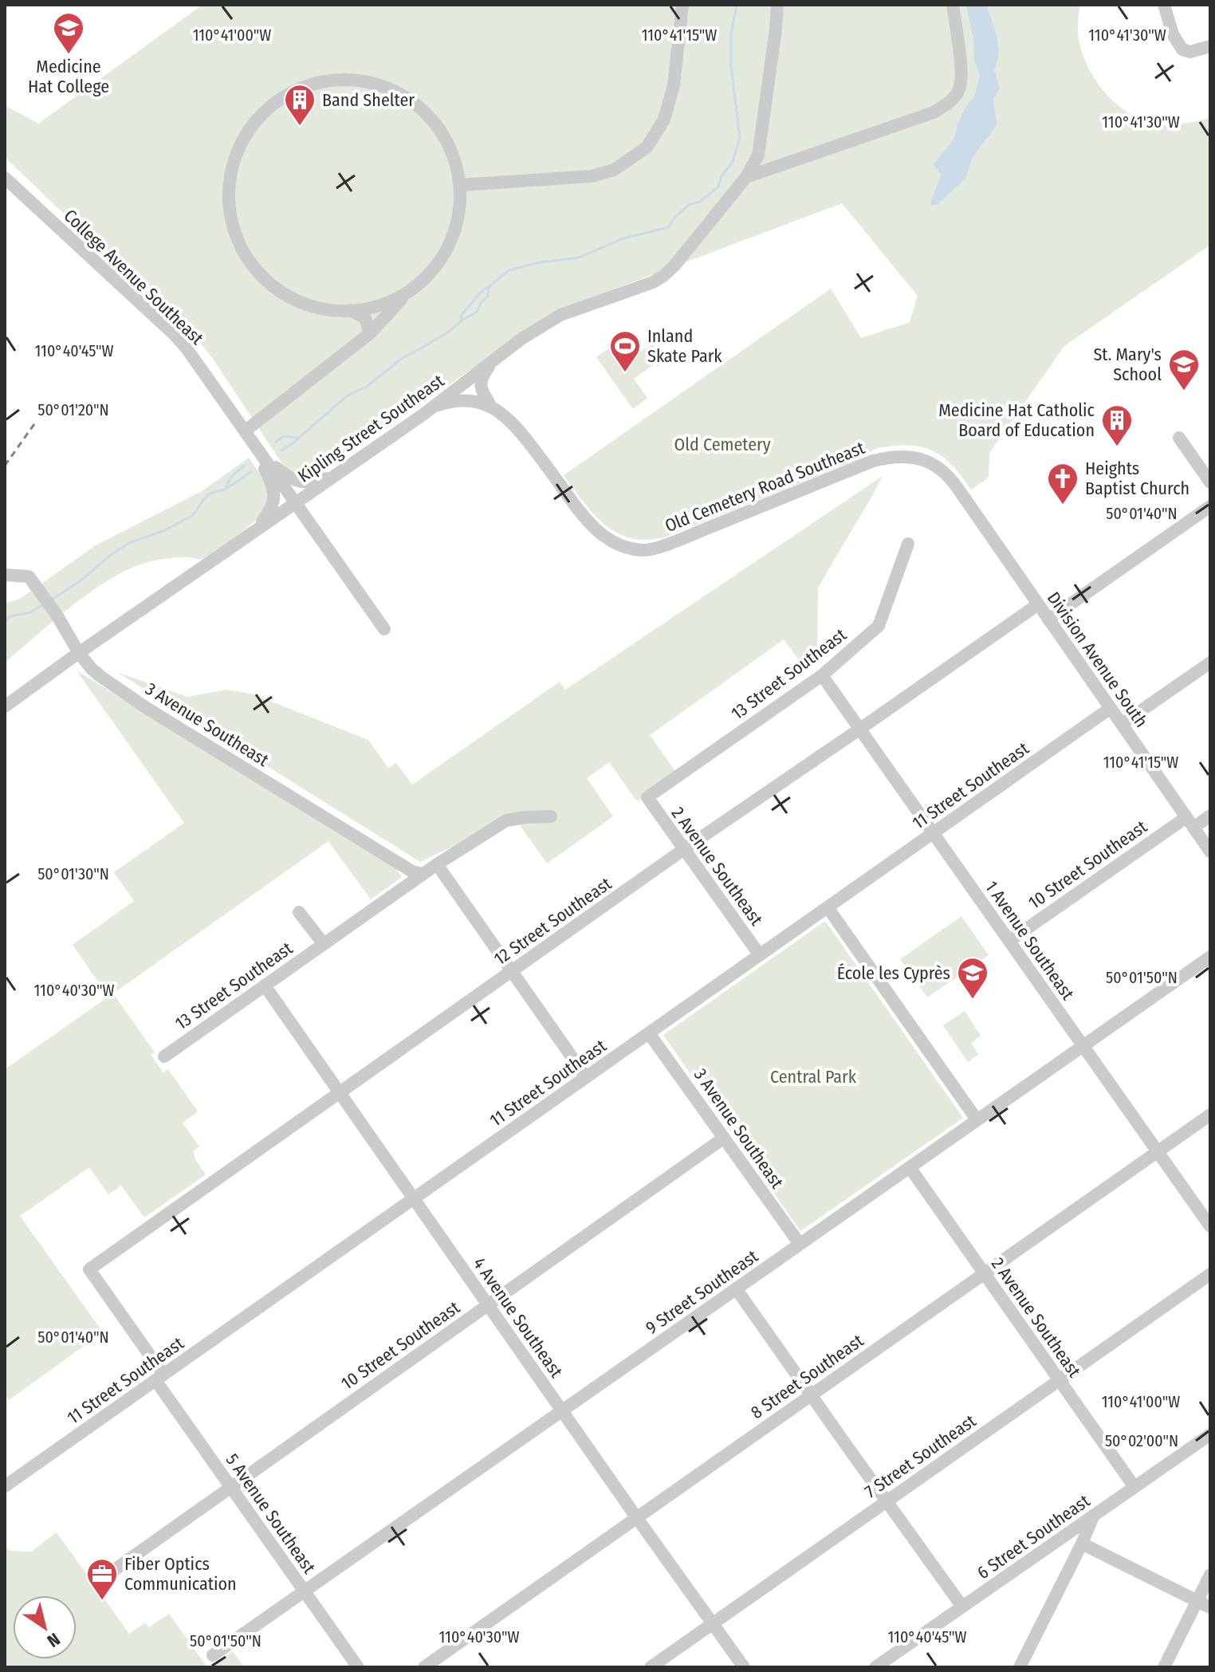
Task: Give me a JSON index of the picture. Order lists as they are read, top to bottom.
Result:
{
  "streets": {
    "street": [
      "College Avenue Southeast",
      "Kipling Street Southeast",
      "Old Cemetery Road Southeast",
      "Division Avenue South",
      "13 Street Southeast",
      "3 Avenue Southeast",
      "11 Street Southeast",
      "10 Street Southeast",
      "2 Avenue Southeast",
      "12 Street Southeast",
      "1 Avenue Southeast",
      "9 Street Southeast",
      "4 Avenue Southeast",
      "8 Street Southeast",
      "7 Street Southeast",
      "5 Avenue Southeast",
      "6 Street Southeast"
    ]
  },
  "crossings": [
    ["College Avenue Southeast", "Kipling Street Southeast"],
    ["Kipling Street Southeast", "3 Avenue Southeast"],
    ["Old Cemetery Road Southeast", "Division Avenue South"],
    ["Division Avenue South", "11 Street Southeast"],
    ["Division Avenue South", "10 Street Southeast"],
    ["Division Avenue South", "12 Street Southeast"],
    ["13 Street Southeast", "3 Avenue Southeast"],
    ["13 Street Southeast", "2 Avenue Southeast"],
    ["13 Street Southeast", "1 Avenue Southeast"],
    ["13 Street Southeast", "4 Avenue Southeast"],
    ["3 Avenue Southeast", "11 Street Southeast"],
    ["3 Avenue Southeast", "10 Street Southeast"],
    ["3 Avenue Southeast", "9 Street Southeast"],
    ["11 Street Southeast", "2 Avenue Southeast"],
    ["11 Street Southeast", "1 Avenue Southeast"],
    ["11 Street Southeast", "4 Avenue Southeast"],
    ["11 Street Southeast", "5 Avenue Southeast"],
    ["10 Street Southeast", "1 Avenue Southeast"],
    ["10 Street Southeast", "4 Avenue Southeast"],
    ["10 Street Southeast", "5 Avenue Southeast"],
    ["2 Avenue Southeast", "12 Street Southeast"],
    ["2 Avenue Southeast", "9 Street Southeast"],
    ["2 Avenue Southeast", "8 Street Southeast"],
    ["2 Avenue Southeast", "7 Street Southeast"],
    ["2 Avenue Southeast", "6 Street Southeast"],
    ["12 Street Southeast", "1 Avenue Southeast"],
    ["12 Street Southeast", "4 Avenue Southeast"],
    ["12 Street Southeast", "5 Avenue Southeast"],
    ["1 Avenue Southeast", "9 Street Southeast"],
    ["1 Avenue Southeast", "8 Street Southeast"],
    ["9 Street Southeast", "4 Avenue Southeast"],
    ["9 Street Southeast", "5 Avenue Southeast"],
    ["4 Avenue Southeast", "8 Street Southeast"],
    ["4 Avenue Southeast", "7 Street Southeast"]
  ],
  "parks": ["Old Cemetery", "Central Park"],
  "places": {
    "school or university": ["Medicine Hat College", "St. Mary's School", "École les Cyprès"],
    "building": ["Band Shelter", "Medicine Hat Catholic Board of Education"],
    "sports": ["Inland Skate Park"],
    "church": ["Heights Baptist Church"],
    "office": ["Fiber Optics Communication"]
  },
  "north": "bottom right",
  "coordinates": [
    "110°41'00\"W",
    "110°41'15\"W",
    "110°41'30\"W",
    "110°40'45\"W",
    "50°01'20\"N",
    "50°01'40\"N",
    "50°01'30\"N",
    "50°01'50\"N",
    "110°40'30\"W",
    "50°02'00\"N"
  ]
}
